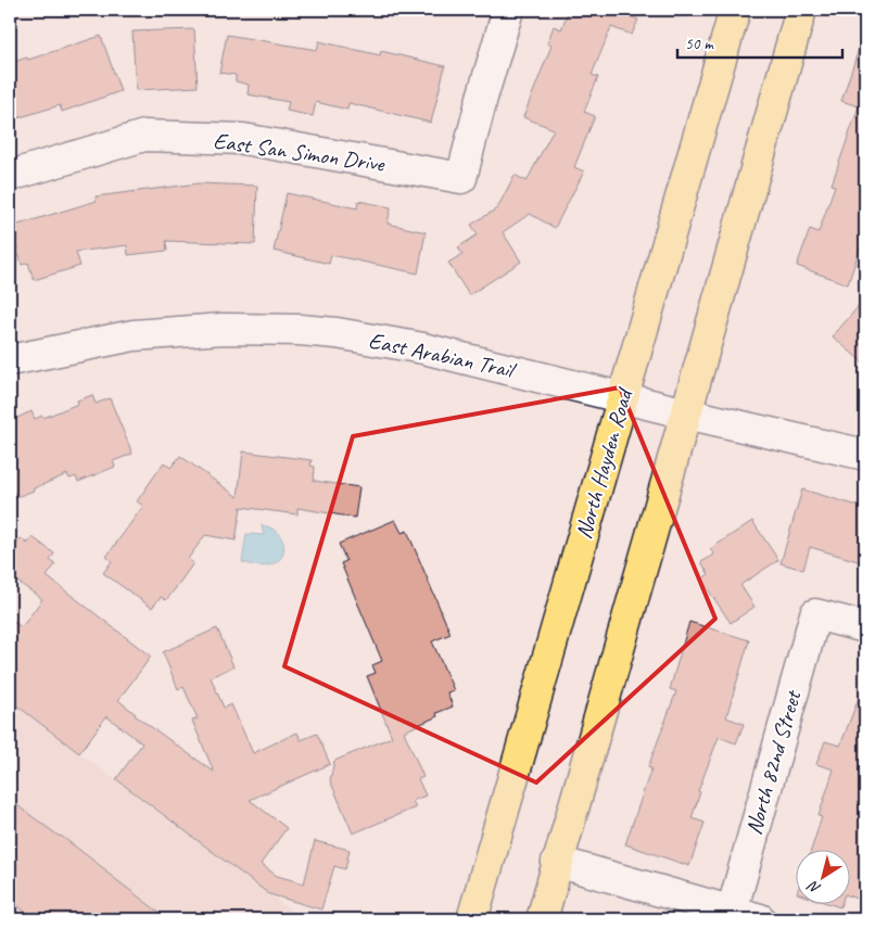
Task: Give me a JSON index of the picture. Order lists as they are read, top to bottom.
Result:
{
  "streets": {
    "main road": ["North Hayden Road"],
    "street": ["East San Simon Drive", "East Arabian Trail", "North 82nd Street"]
  },
  "crossings": [
    ["East Arabian Trail", "North Hayden Road"]
  ],
  "scale_bar": "50 m",
  "north": "bottom left"
}
